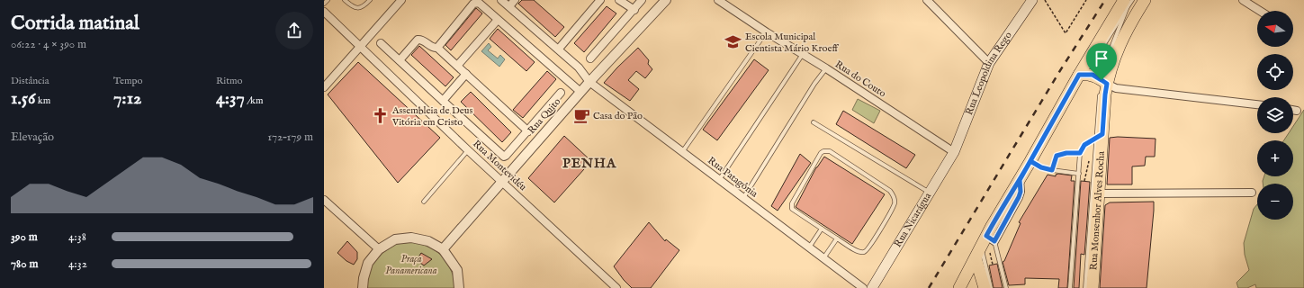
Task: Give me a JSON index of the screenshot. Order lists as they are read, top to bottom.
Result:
{
  "streets": {
    "main road": ["Rua Leopoldina Rego", "Rua Monsenhor Alves Rocha", "Rua Nicarágua"],
    "street": [
      "Rua do Couto",
      "Rua Quito",
      "Rua Montevidéu",
      "Rua Patagônia"
    ]
  },
  "crossings": [
    ["Rua Leopoldina Rego", "Rua do Couto"],
    ["Rua Leopoldina Rego", "Rua Nicarágua"],
    ["Rua do Couto", "Rua Nicarágua"],
    ["Rua Quito", "Rua Montevidéu"],
    ["Rua Quito", "Rua Patagônia"]
  ],
  "districts": ["PENHA"],
  "parks": ["Praça Panamericana"],
  "places": {
    "school or university": ["Escola Municipal Cientista Mário Kroeff"],
    "church": ["Assembleia de Deus Vitória em Cristo"],
    "cafe": ["Casa do Pão"]
  },
  "north": "left",
  "page": {
    "heading": ["Corrida matinal", "06:22 · 4 × 390 m"],
    "map_buttons": ["+", "−"],
    "stats": [
      ["Distância", "1.56 km"],
      ["Tempo", "7:12"],
      ["Ritmo", "4:37 /km"]
    ],
    "chart": ["Elevação", "172–179 m"],
    "list": [
      {
        "name": "390 m",
        "note": "4:38"
      },
      {
        "name": "780 m",
        "note": "4:32"
      }
    ]
  }
}
